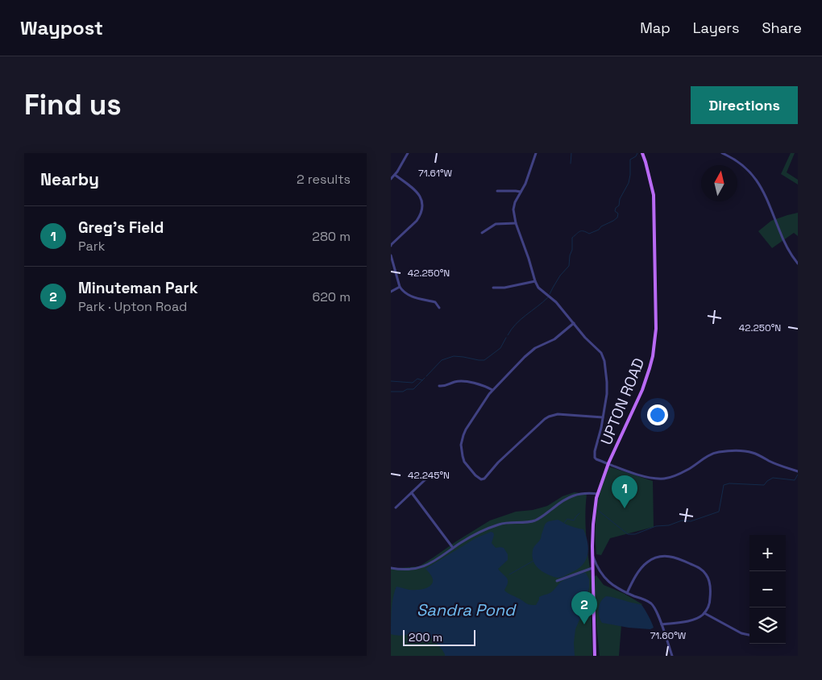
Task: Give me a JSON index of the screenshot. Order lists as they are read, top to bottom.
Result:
{
  "streets": {
    "main road": ["UPTON ROAD"]
  },
  "water": ["Sandra Pond"],
  "scale_bar": "200 m",
  "north": "top",
  "page": {
    "header": "Waypost",
    "nav": ["Map", "Layers", "Share"],
    "buttons": "Directions",
    "title": "Find us",
    "heading": ["Nearby", "2 results"],
    "list": [
      {
        "mark": "1",
        "name": "Greg's Field",
        "note": "Park",
        "value": "280 m"
      },
      {
        "mark": "2",
        "name": "Minuteman Park",
        "note": "Park · Upton Road",
        "value": "620 m"
      }
    ],
    "pins": ["1", "2"],
    "map_buttons": ["+", "−"],
    "scale": "200 m"
  },
  "coordinates": [
    "71.61°W",
    "42.250°N",
    "42.245°N",
    "71.60°W"
  ]
}
